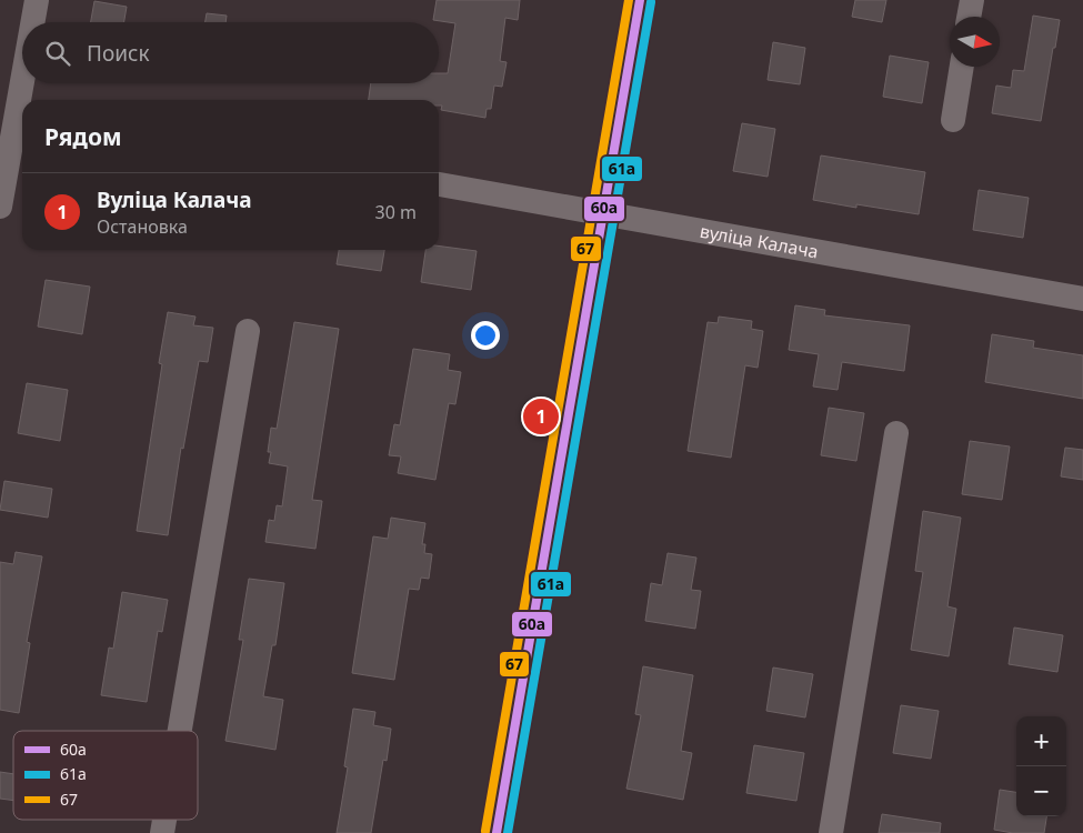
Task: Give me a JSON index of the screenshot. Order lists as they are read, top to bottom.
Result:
{
  "streets": {
    "street": ["вуліца Калача"]
  },
  "lines": ["transit line 60а", "transit line 67", "transit line 61а"],
  "legend": ["60а", "61а", "67"],
  "north": "right",
  "page": {
    "search": "Поиск",
    "heading": "Рядом",
    "list": [
      {
        "mark": "1",
        "name": "Вуліца Калача",
        "note": "Остановка",
        "value": "30 m"
      }
    ],
    "pins": "1",
    "map_buttons": ["+", "−"]
  }
}
